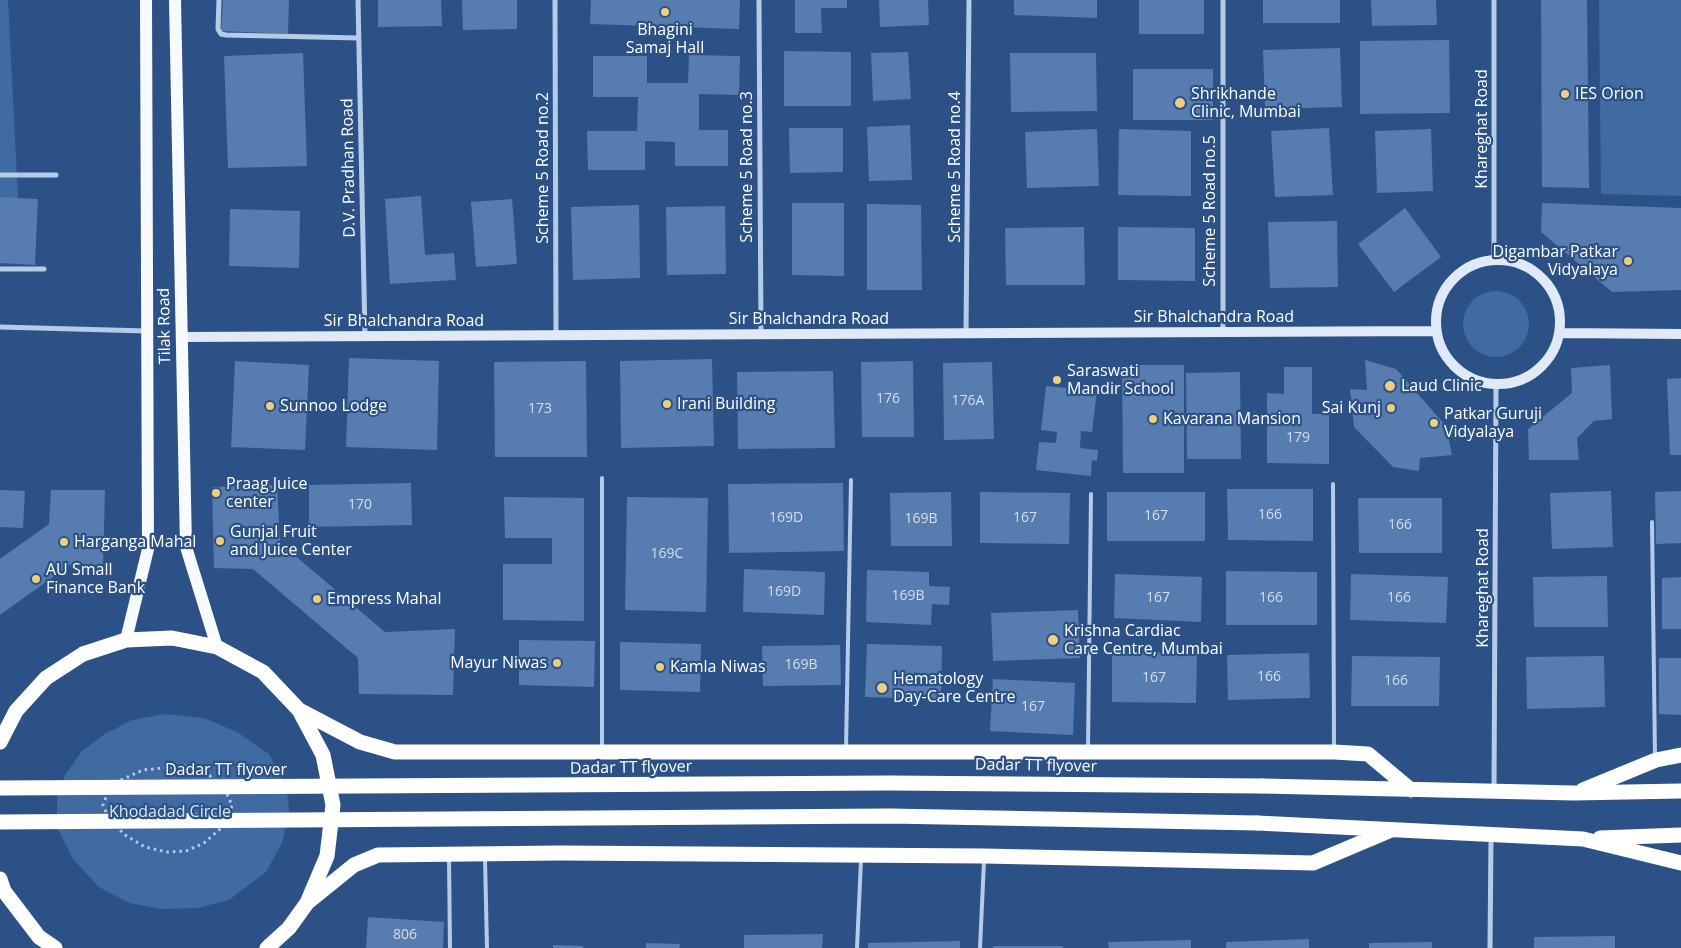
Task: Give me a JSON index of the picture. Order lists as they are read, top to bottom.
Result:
{
  "streets": {
    "highway": ["Dadar TT flyover"],
    "main road": ["Tilak Road"],
    "street": [
      "Khareghat Road",
      "Scheme 5 Road no.3",
      "Scheme 5 Road no.4",
      "D.V. Pradhan Road",
      "Scheme 5 Road no.2",
      "Scheme 5 Road no.5",
      "Sir Bhalchandra Road"
    ]
  },
  "crossings": [
    ["Khareghat Road", "Sir Bhalchandra Road"],
    ["Khareghat Road", "Dadar TT flyover"],
    ["Scheme 5 Road no.3", "Sir Bhalchandra Road"],
    ["Scheme 5 Road no.4", "Sir Bhalchandra Road"],
    ["D.V. Pradhan Road", "Sir Bhalchandra Road"],
    ["Scheme 5 Road no.2", "Sir Bhalchandra Road"],
    ["Scheme 5 Road no.5", "Sir Bhalchandra Road"],
    ["Sir Bhalchandra Road", "Tilak Road"]
  ],
  "parks": ["Khodadad Circle"],
  "places": [
    "Bhagini Samaj Hall",
    "IES Orion",
    "Shrikhande Clinic, Mumbai",
    "Digambar Patkar Vidyalaya",
    "Saraswati Mandir School",
    "Laud Clinic",
    "Irani Building",
    "Sunnoo Lodge",
    "Sai Kunj",
    "Kavarana Mansion",
    "Patkar Guruji Vidyalaya",
    "Praag Juice center",
    "Gunjal Fruit and Juice Center",
    "Harganga Mahal",
    "AU Small Finance Bank",
    "Empress Mahal",
    "Krishna Cardiac Care Centre, Mumbai",
    "Mayur Niwas",
    "Kamla Niwas",
    "Hematology Day-Care Centre"
  ],
  "house_numbers": [
    "176",
    "176A",
    "173",
    "179",
    "170",
    "166",
    "167",
    "169D",
    "167",
    "169B",
    "166",
    "169C",
    "169D",
    "169B",
    "167",
    "166",
    "166",
    "169B",
    "166",
    "167",
    "166",
    "167",
    "806"
  ]
}
